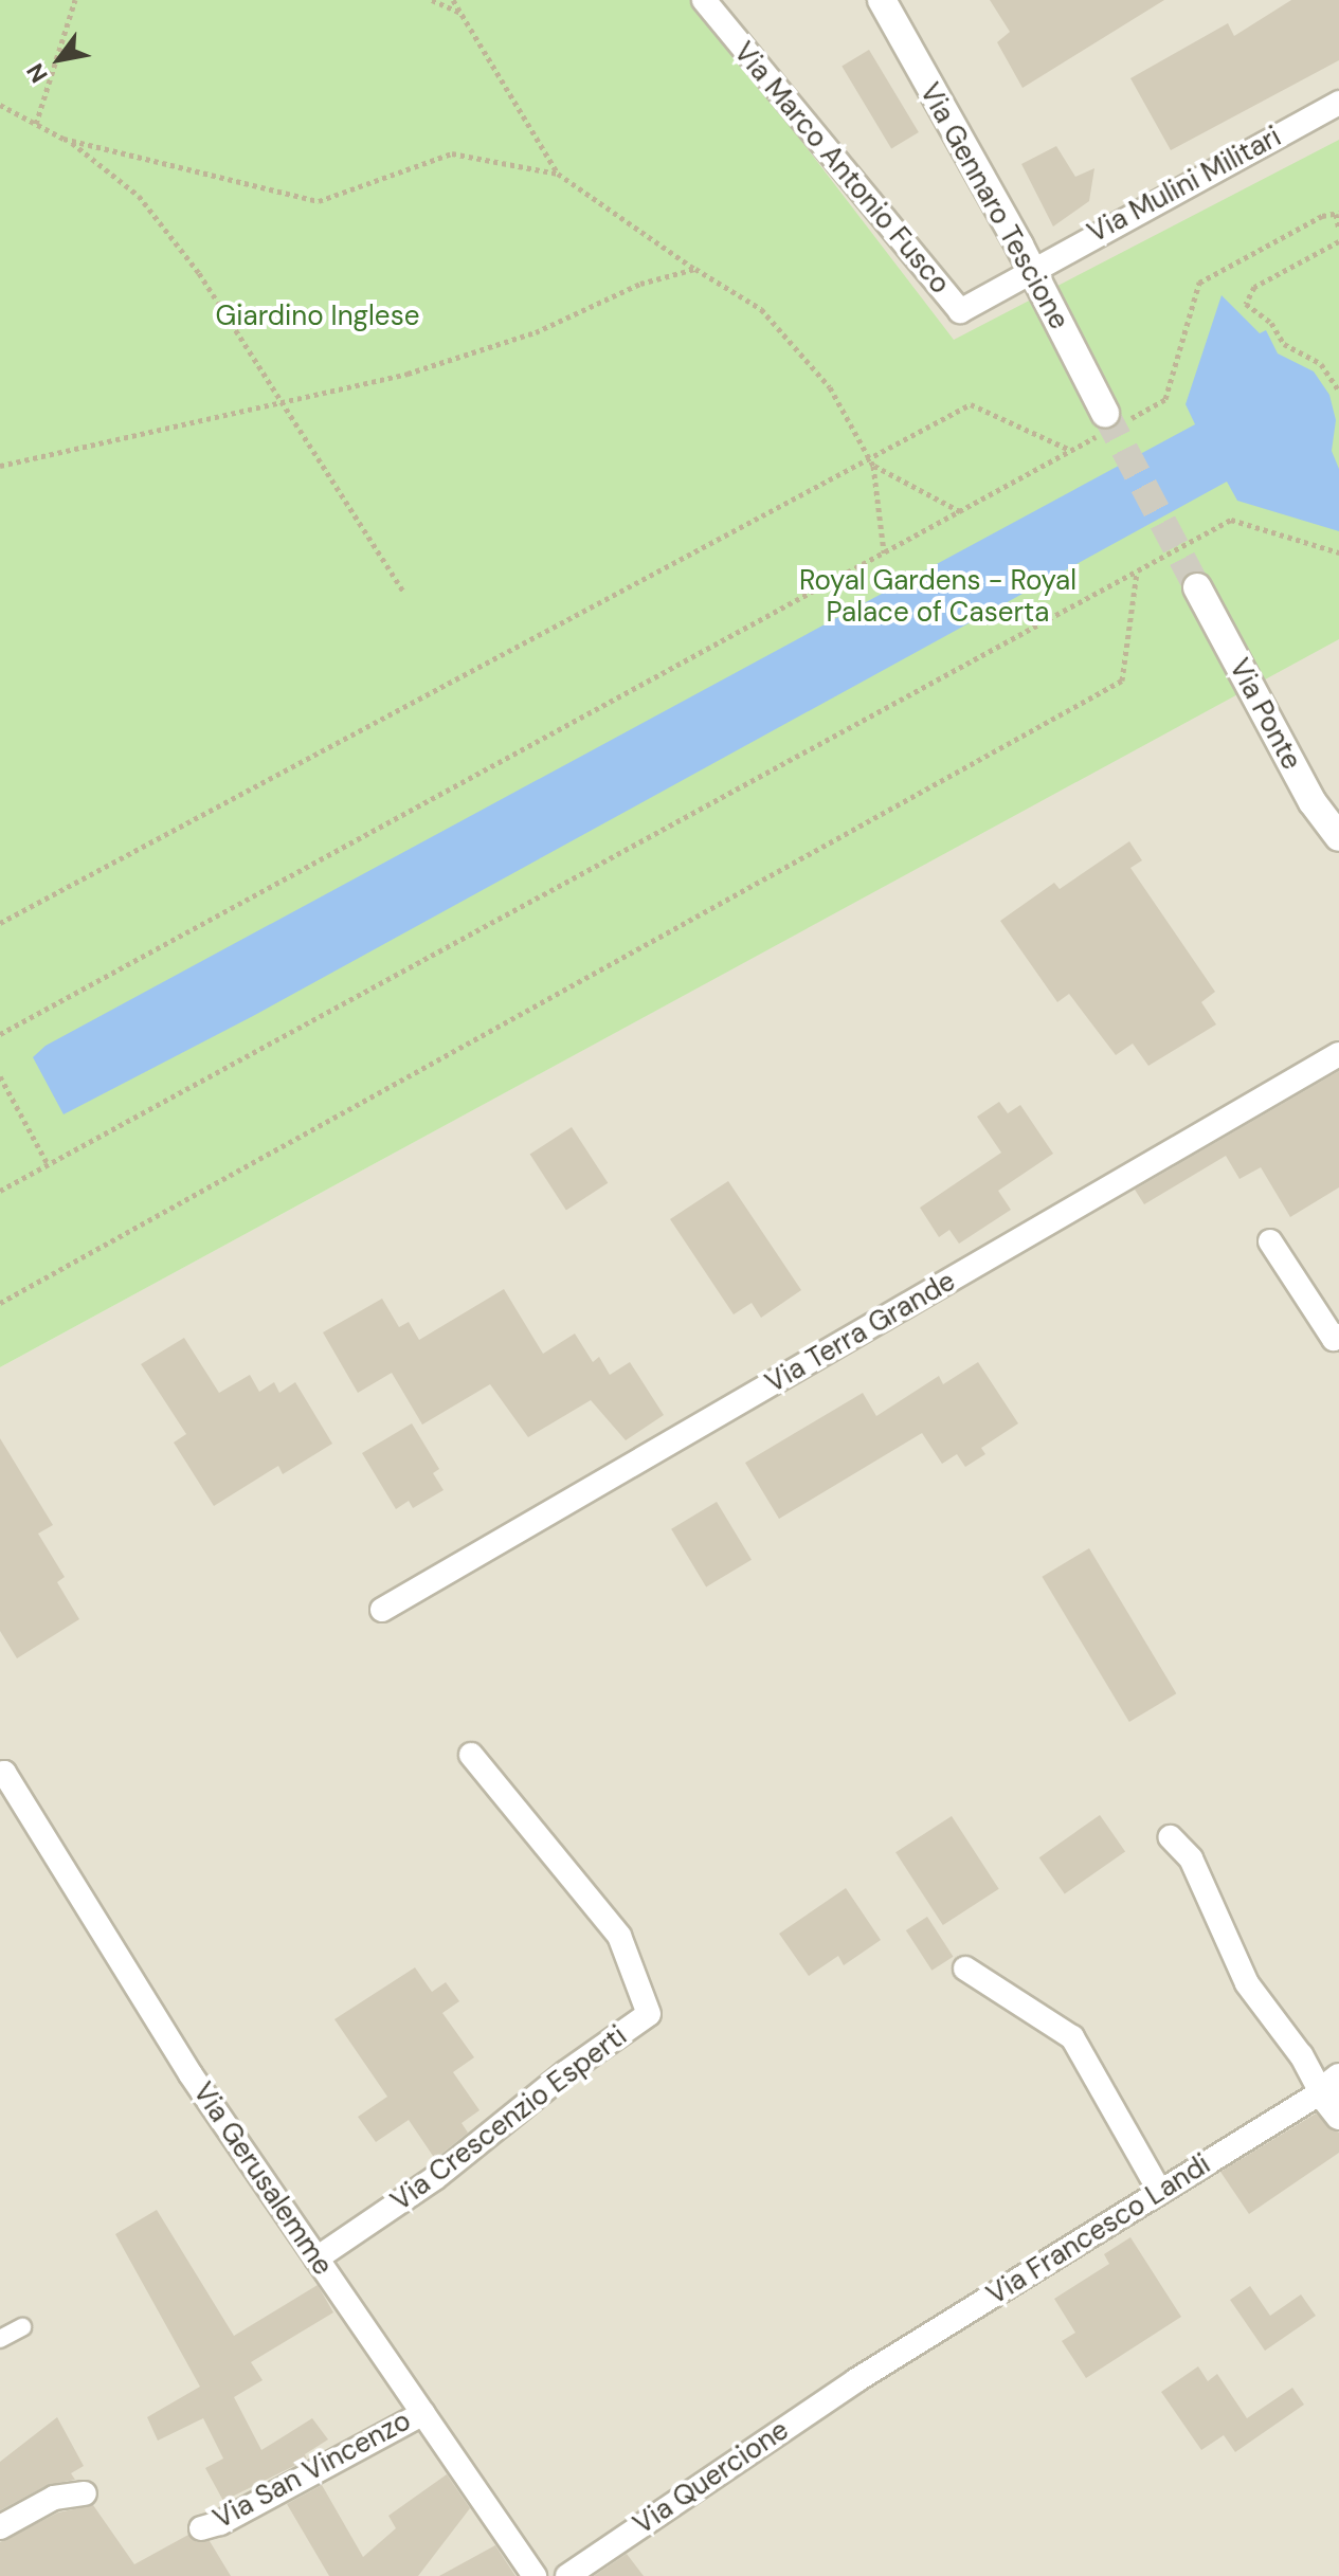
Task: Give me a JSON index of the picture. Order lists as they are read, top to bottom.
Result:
{
  "streets": {
    "street": [
      "Via Marco Antonio Fusco",
      "Via Mulini Militari",
      "Via Gennaro Tescione",
      "Via Ponte",
      "Via Terra Grande",
      "Via Crescenzio Esperti",
      "Via Gerusalemme",
      "Via Francesco Landi",
      "Via San Vincenzo",
      "Via Quercione"
    ]
  },
  "crossings": [
    ["Via Marco Antonio Fusco", "Via Mulini Militari"],
    ["Via Marco Antonio Fusco", "Via Gennaro Tescione"],
    ["Via Mulini Militari", "Via Gennaro Tescione"],
    ["Via Crescenzio Esperti", "Via Gerusalemme"],
    ["Via Gerusalemme", "Via San Vincenzo"],
    ["Via Francesco Landi", "Via Quercione"]
  ],
  "parks": ["Giardino Inglese", "Royal Gardens - Royal Palace of Caserta"],
  "north": "bottom left"
}
